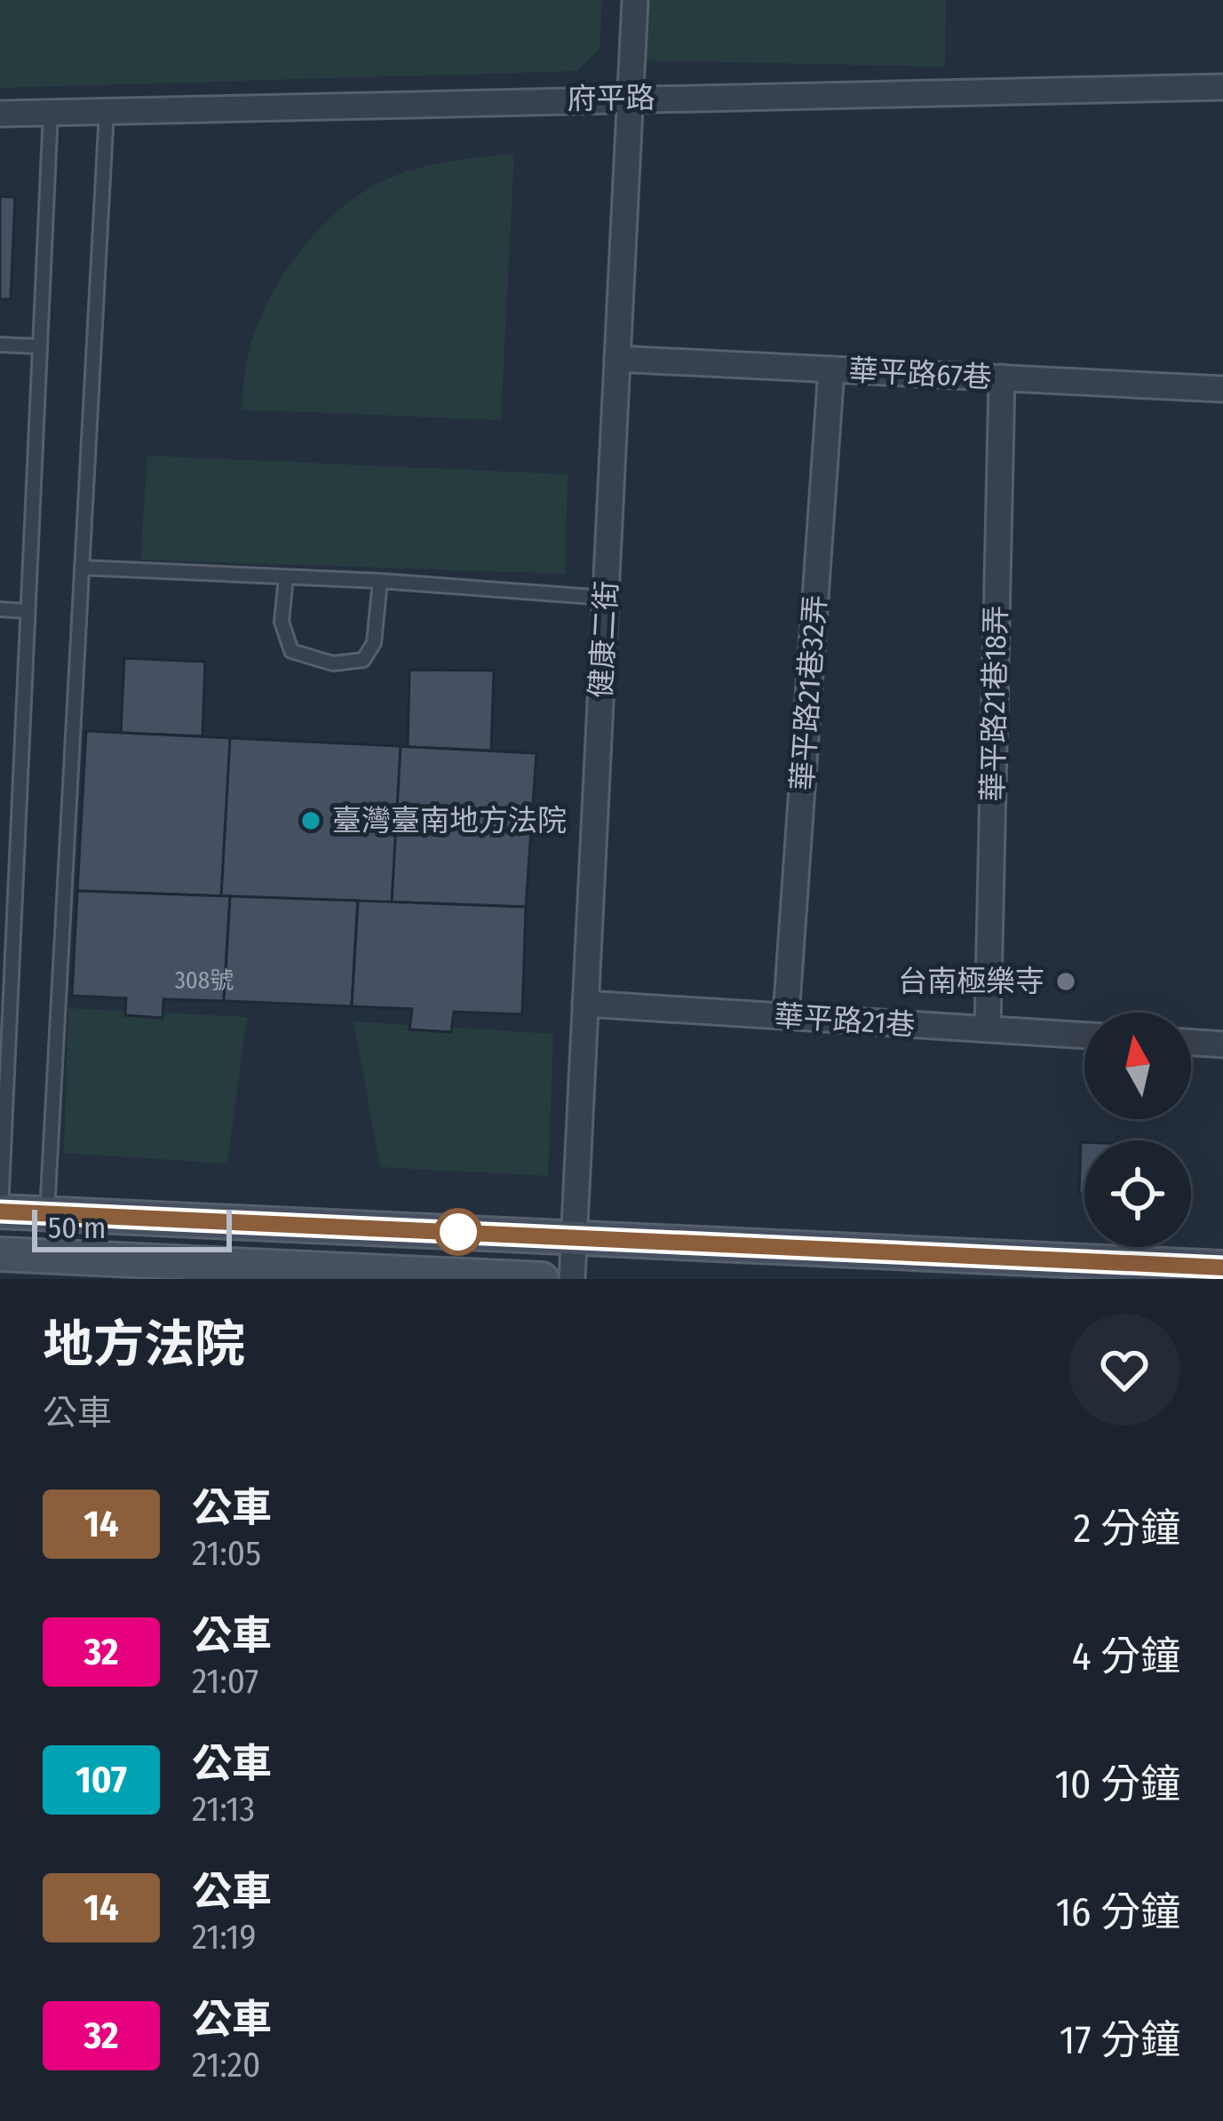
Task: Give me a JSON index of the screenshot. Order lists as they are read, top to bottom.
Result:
{
  "streets": {
    "street": [
      "府平路",
      "華平路67巷",
      "健康二街",
      "華平路21巷32弄",
      "華平路21巷18弄",
      "華平路21巷"
    ]
  },
  "crossings": [
    ["府平路", "健康二街"],
    ["華平路67巷", "健康二街"],
    ["華平路67巷", "華平路21巷32弄"],
    ["華平路67巷", "華平路21巷18弄"],
    ["健康二街", "華平路21巷"],
    ["華平路21巷32弄", "華平路21巷"],
    ["華平路21巷18弄", "華平路21巷"]
  ],
  "places": ["臺灣臺南地方法院", "台南極樂寺"],
  "lines": ["bus line 14"],
  "house_numbers": ["308號"],
  "scale_bar": "50 m",
  "north": "top",
  "page": {
    "scale": "50 m",
    "heading": ["地方法院", "公車"],
    "list": [
      {
        "mark": "14",
        "name": "公車",
        "note": "21:05",
        "value": "2 分鐘"
      },
      {
        "mark": "32",
        "name": "公車",
        "note": "21:07",
        "value": "4 分鐘"
      },
      {
        "mark": "107",
        "name": "公車",
        "note": "21:13",
        "value": "10 分鐘"
      },
      {
        "mark": "14",
        "name": "公車",
        "note": "21:19",
        "value": "16 分鐘"
      },
      {
        "mark": "32",
        "name": "公車",
        "note": "21:20",
        "value": "17 分鐘"
      }
    ]
  }
}
